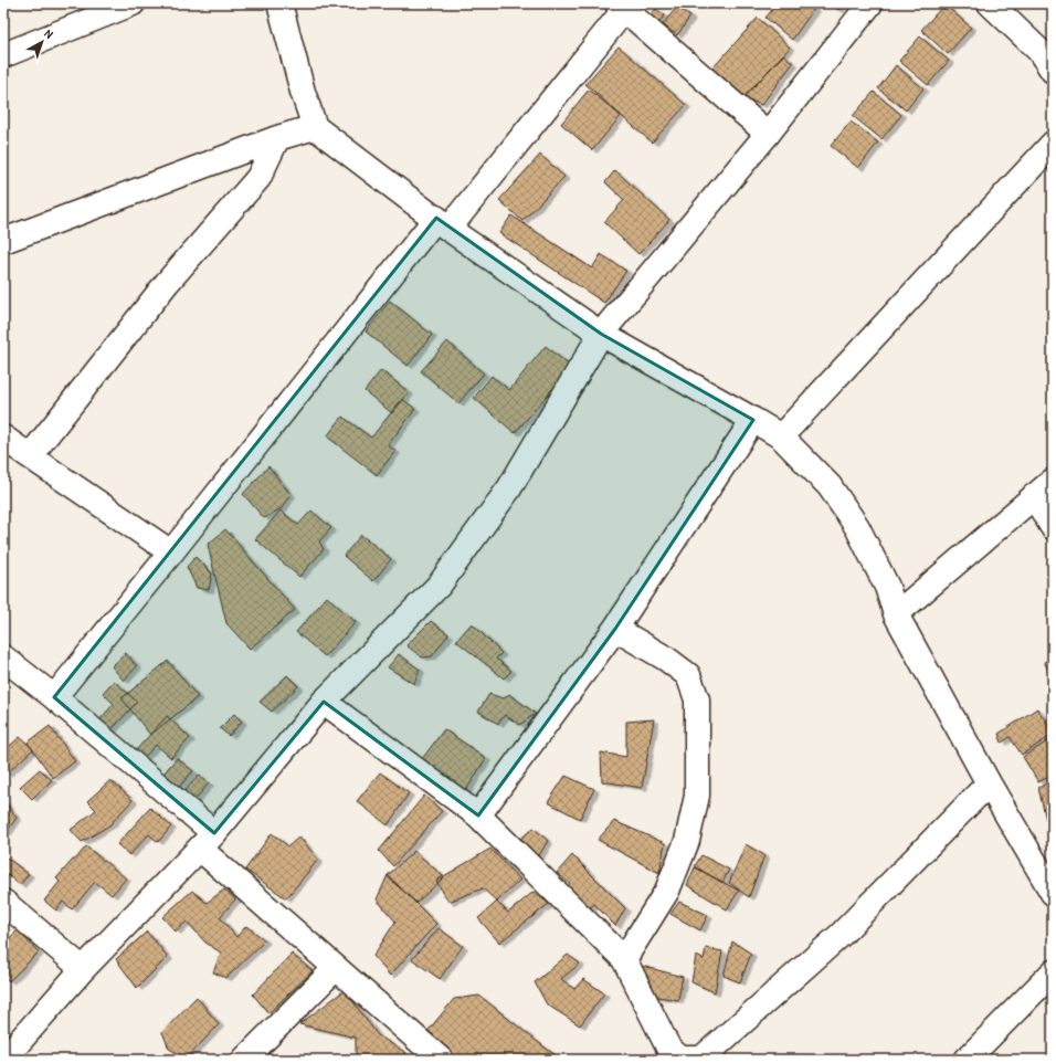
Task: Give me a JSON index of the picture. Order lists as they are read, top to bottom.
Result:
{
  "north": "top right"
}
